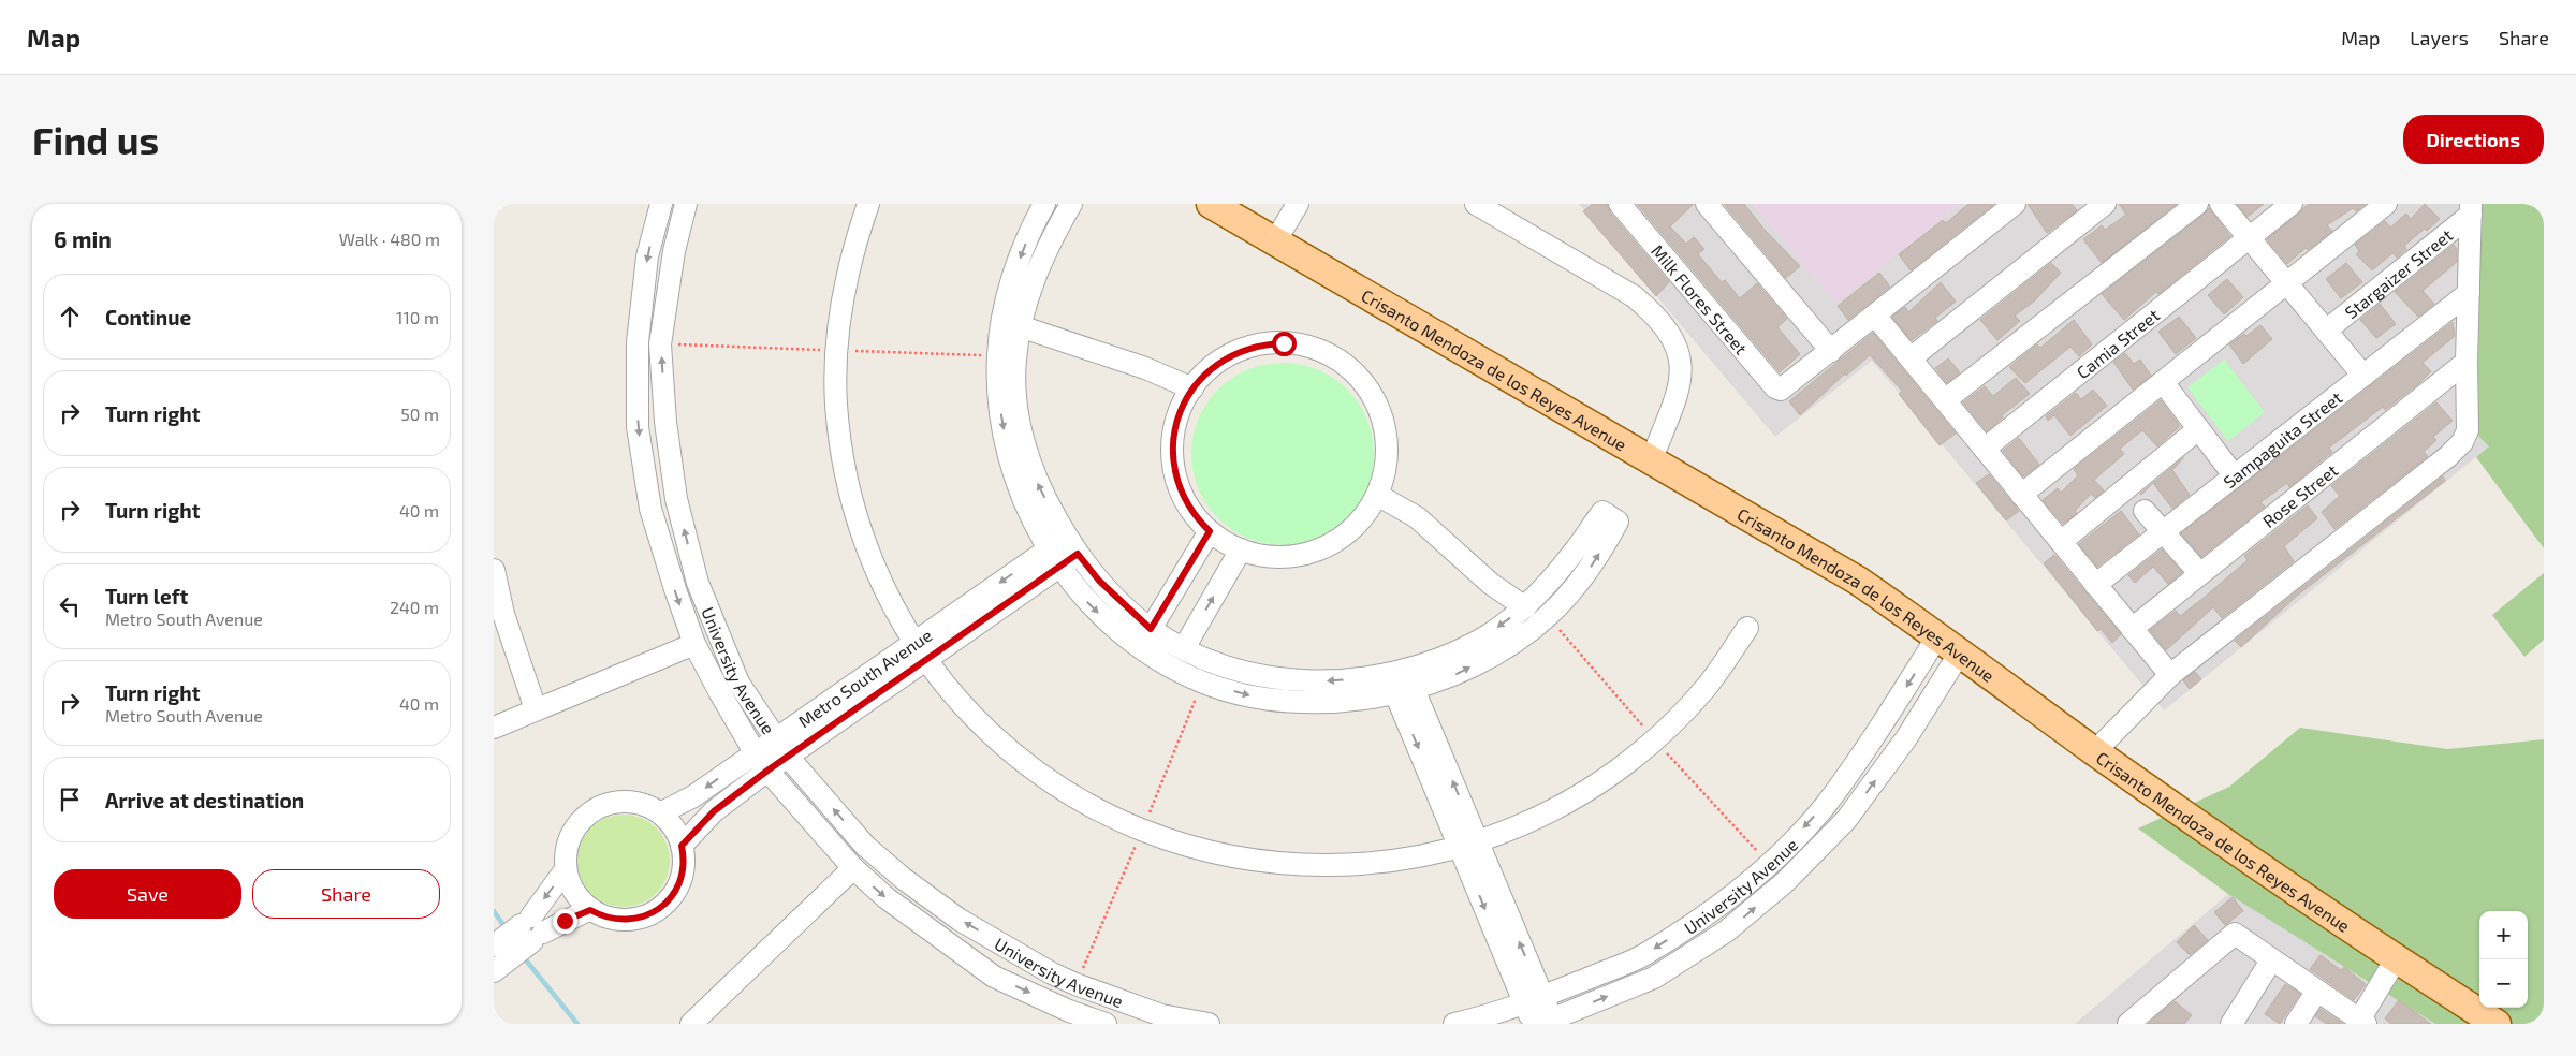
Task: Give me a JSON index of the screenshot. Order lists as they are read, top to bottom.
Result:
{
  "streets": {
    "main road": ["Crisanto Mendoza de los Reyes Avenue"],
    "street": [
      "Stargaizer Street",
      "Milk Flores Street",
      "Camia Street",
      "Sampaguita Street",
      "Rose Street",
      "University Avenue",
      "Metro South Avenue"
    ]
  },
  "crossings": [
    ["Crisanto Mendoza de los Reyes Avenue", "University Avenue"],
    ["University Avenue", "Metro South Avenue"]
  ],
  "page": {
    "header": "Map",
    "nav": ["Map", "Layers", "Share"],
    "buttons": [
      "Directions",
      ["Save", "Share"]
    ],
    "title": "Find us",
    "heading": ["6 min", "Walk · 480 m"],
    "list": [
      ["Continue", "110 m"],
      ["Turn right", "50 m"],
      ["Turn right", "40 m"],
      ["Turn left", "Metro South Avenue", "240 m"],
      ["Turn right", "Metro South Avenue", "40 m"],
      "Arrive at destination"
    ],
    "map_buttons": ["+", "−"]
  }
}
